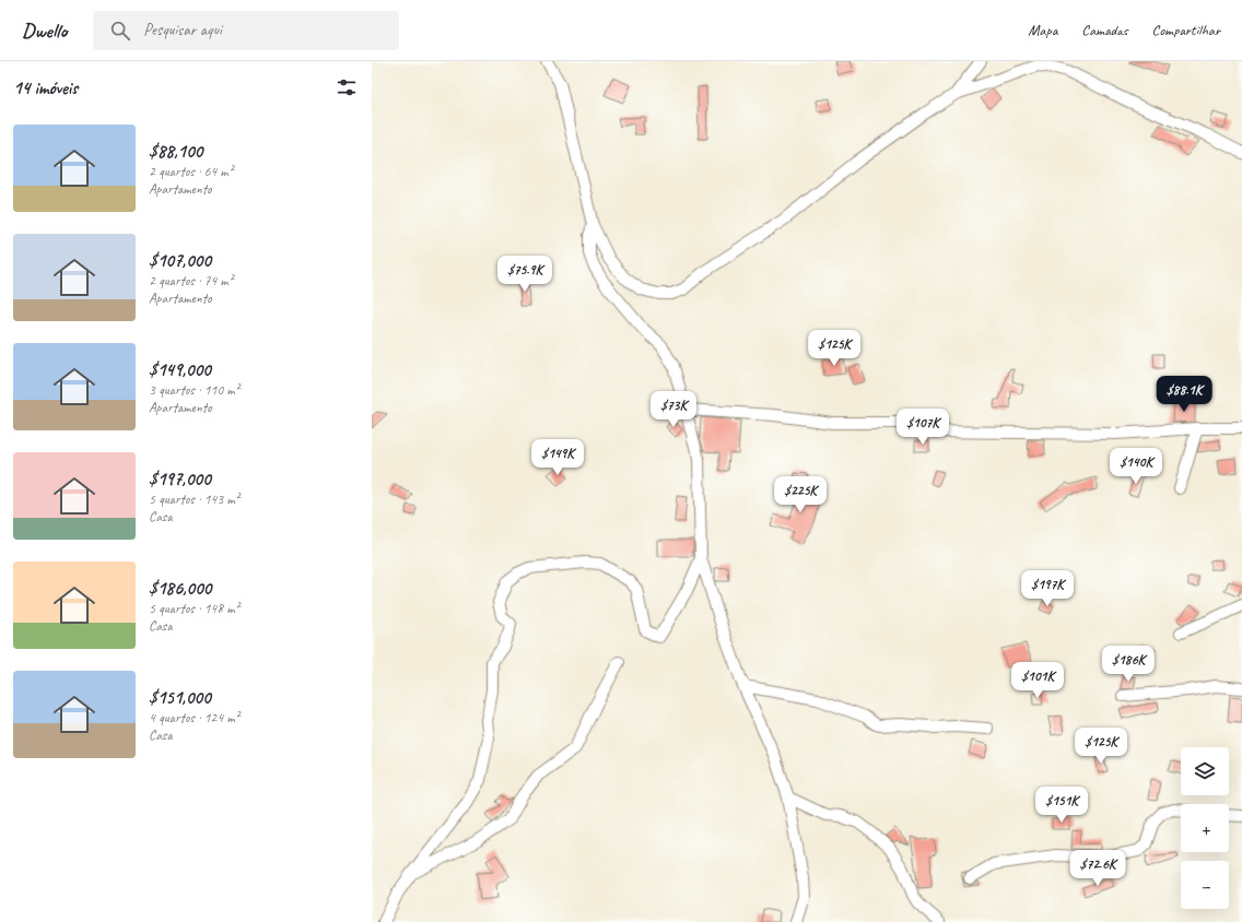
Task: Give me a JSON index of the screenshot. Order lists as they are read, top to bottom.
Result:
{
  "page": {
    "header": "Dwello",
    "search": "Pesquisar aqui",
    "nav": ["Mapa", "Camadas", "Compartilhar"],
    "heading": "14 imóveis",
    "list": [
      {
        "name": "$88,100",
        "note": "2 quartos · 64 m² · Apartamento"
      },
      {
        "name": "$107,000",
        "note": "2 quartos · 74 m² · Apartamento"
      },
      {
        "name": "$149,000",
        "note": "3 quartos · 110 m² · Apartamento"
      },
      {
        "name": "$197,000",
        "note": "5 quartos · 143 m² · Casa"
      },
      {
        "name": "$186,000",
        "note": "5 quartos · 148 m² · Casa"
      },
      {
        "name": "$151,000",
        "note": "4 quartos · 124 m² · Casa"
      }
    ],
    "price": [
      "$75.9K",
      "$125K",
      "$88.1K",
      "$73K",
      "$107K",
      "$149K",
      "$140K",
      "$225K",
      "$197K",
      "$186K",
      "$101K",
      "$125K",
      "$151K",
      "$72.6K"
    ],
    "map_buttons": ["+", "−"]
  }
}
